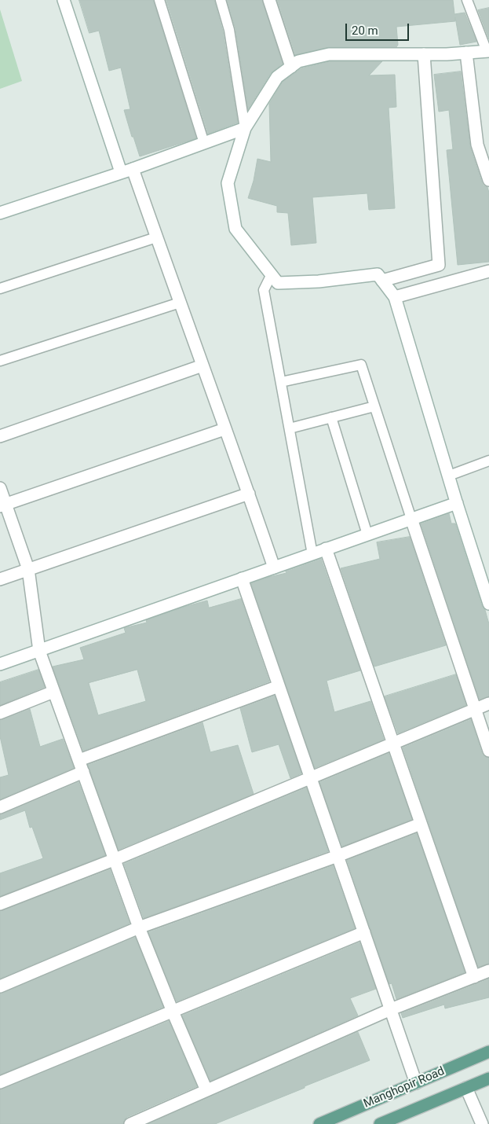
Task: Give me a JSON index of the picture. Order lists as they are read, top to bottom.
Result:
{
  "streets": {
    "main road": ["Manghopir Road"]
  },
  "scale_bar": "20 m"
}
